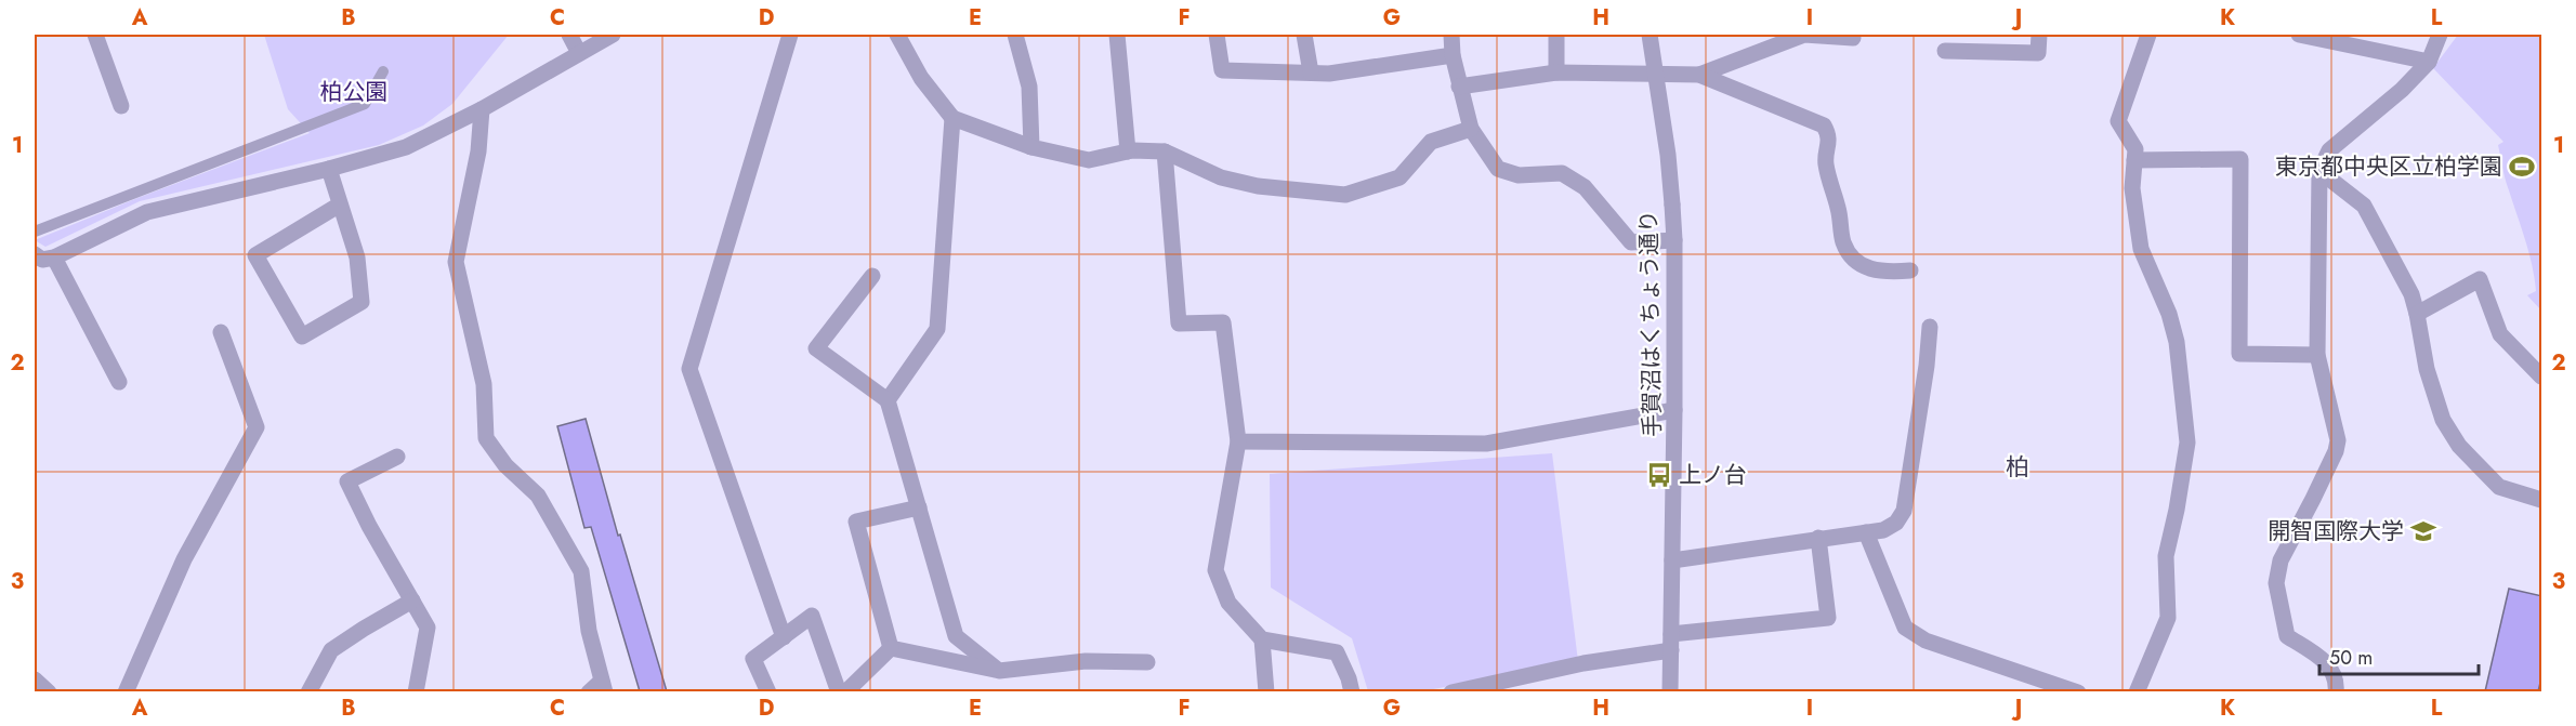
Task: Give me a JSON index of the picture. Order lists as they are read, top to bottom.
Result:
{
  "streets": {
    "street": ["手賀沼はくちょう通り"]
  },
  "districts": ["柏"],
  "parks": ["柏公園"],
  "places": {
    "sports": ["東京都中央区立柏学園"],
    "bus stop": ["上ノ台"],
    "school or university": ["開智国際大学"]
  },
  "scale_bar": "50 m",
  "grid": {
    "columns": [
      "A",
      "B",
      "C",
      "D",
      "E",
      "F",
      "G",
      "H",
      "I",
      "J",
      "K",
      "L"
    ],
    "rows": ["1", "2", "3"]
  }
}
